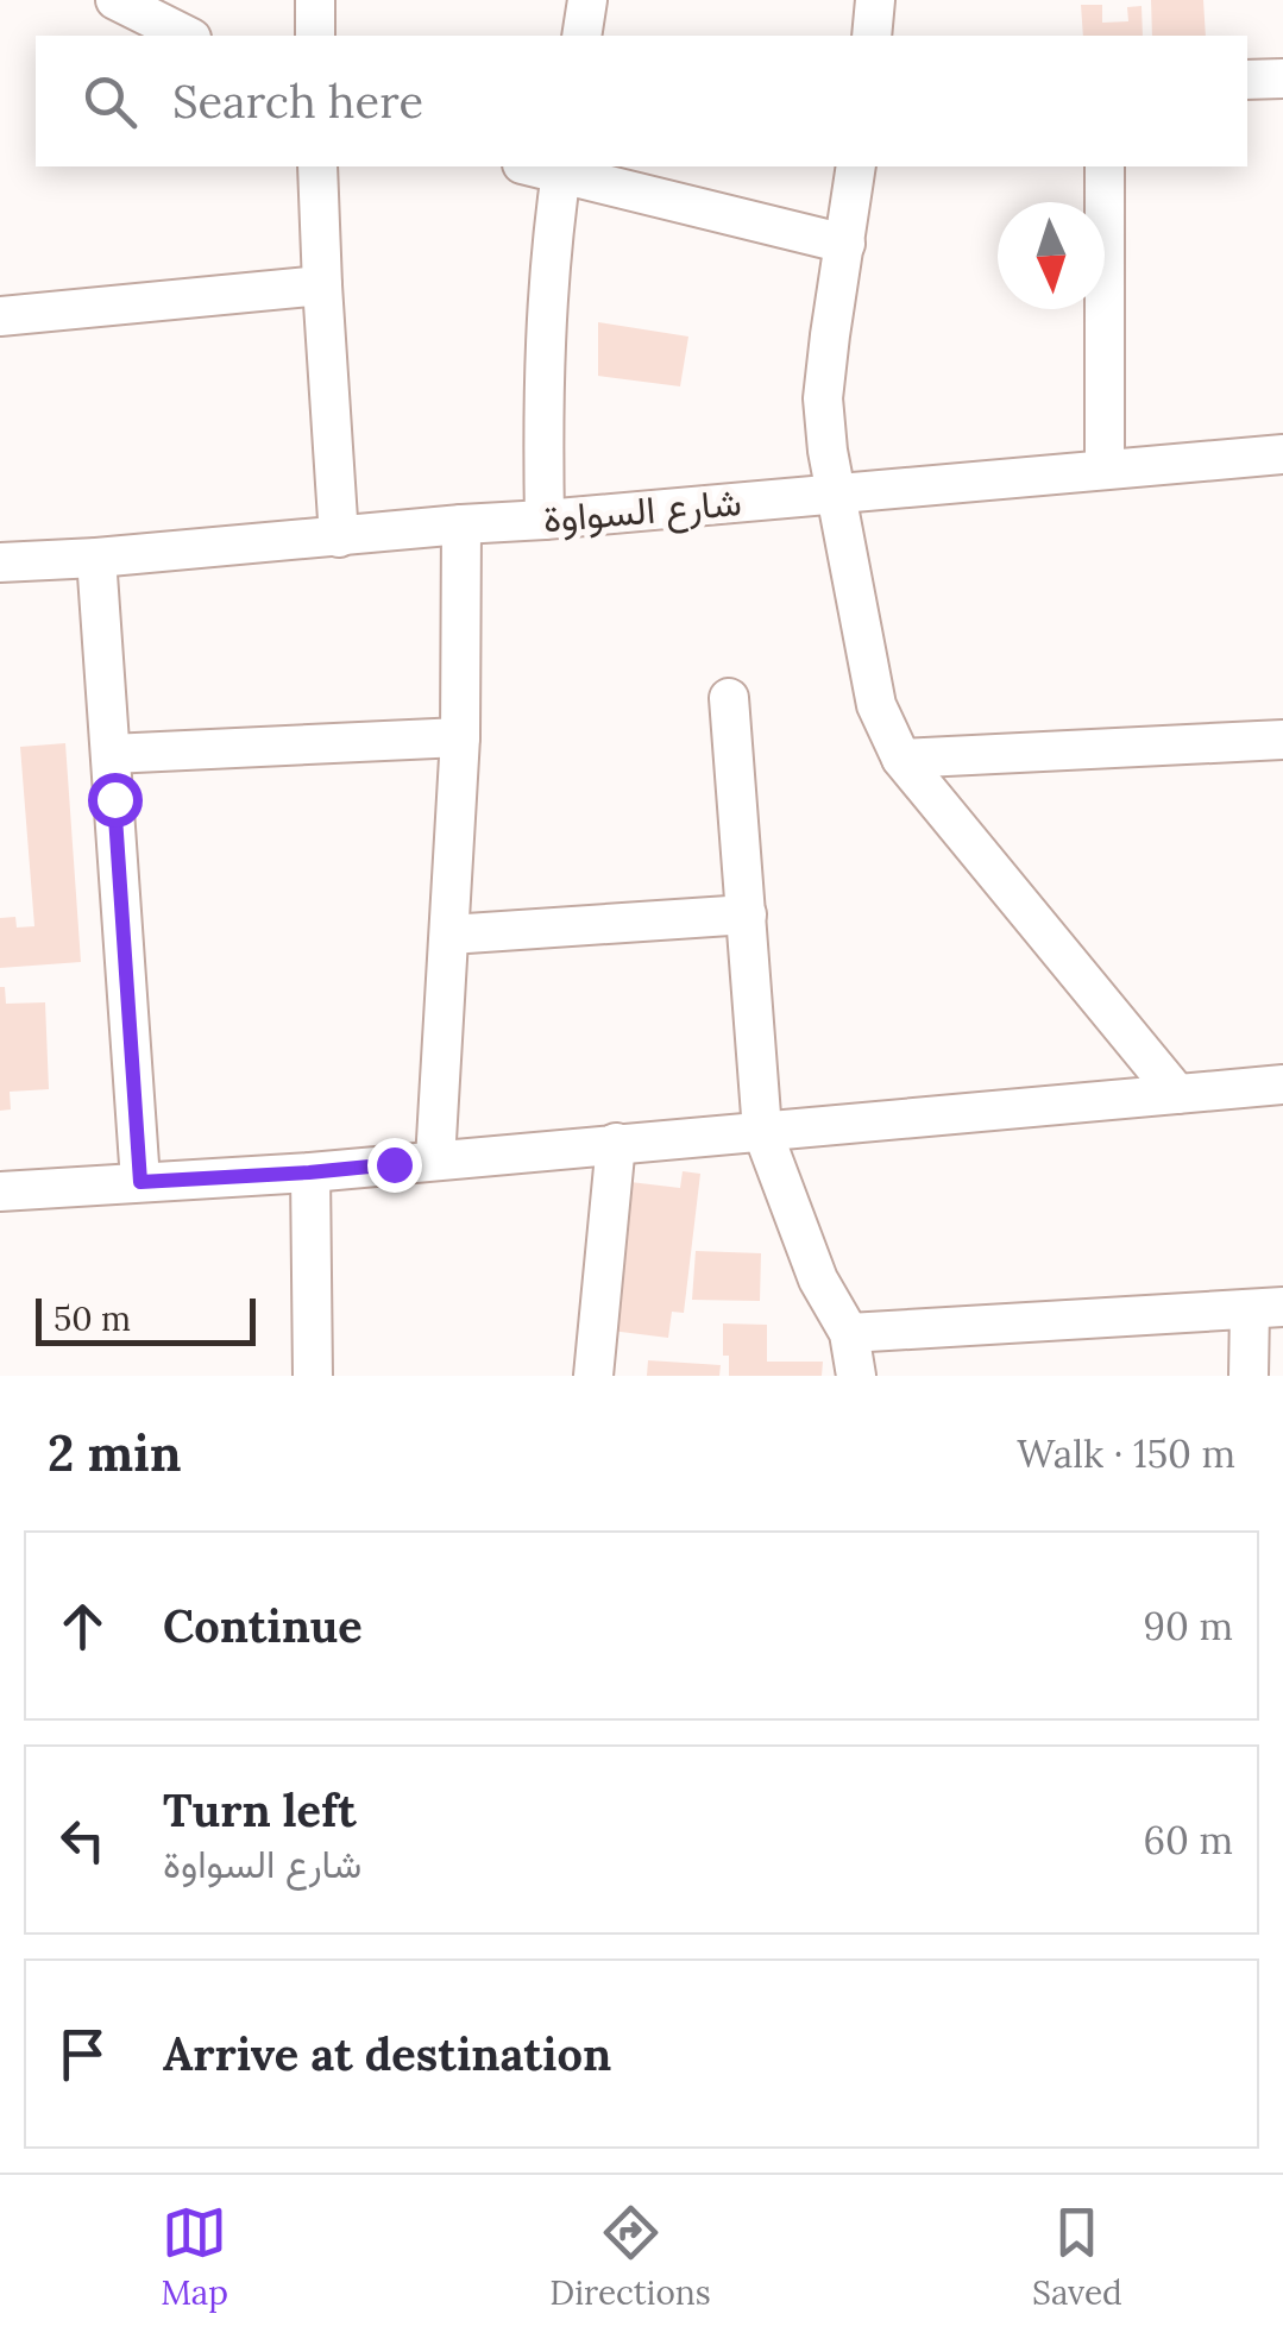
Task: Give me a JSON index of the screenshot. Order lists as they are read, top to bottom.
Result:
{
  "streets": {
    "street": ["شارع السواوة"]
  },
  "scale_bar": "50 m",
  "north": "bottom",
  "page": {
    "search": "Search here",
    "scale": "50 m",
    "heading": ["2 min", "Walk · 150 m"],
    "list": [
      ["Continue", "90 m"],
      ["Turn left", "شارع السواوة", "60 m"],
      "Arrive at destination"
    ],
    "nav": ["Map", "Directions", "Saved"]
  }
}
